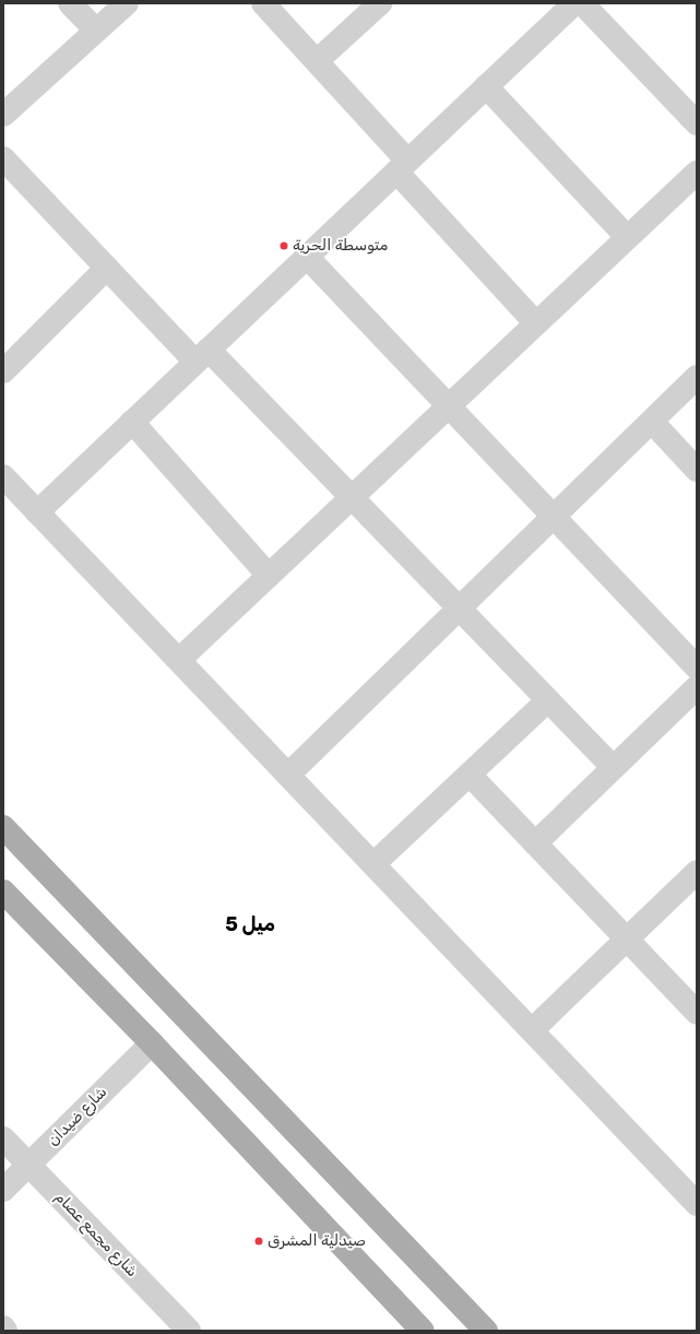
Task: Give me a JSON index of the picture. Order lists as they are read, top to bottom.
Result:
{
  "streets": {
    "street": ["شارع ضيدان", "شارع مجمع عصام"]
  },
  "crossings": [
    ["شارع ضيدان", "شارع مجمع عصام"]
  ],
  "districts": ["5 ميل"],
  "places": ["متوسطة الحرية", "صيدلية المشرق"]
}
